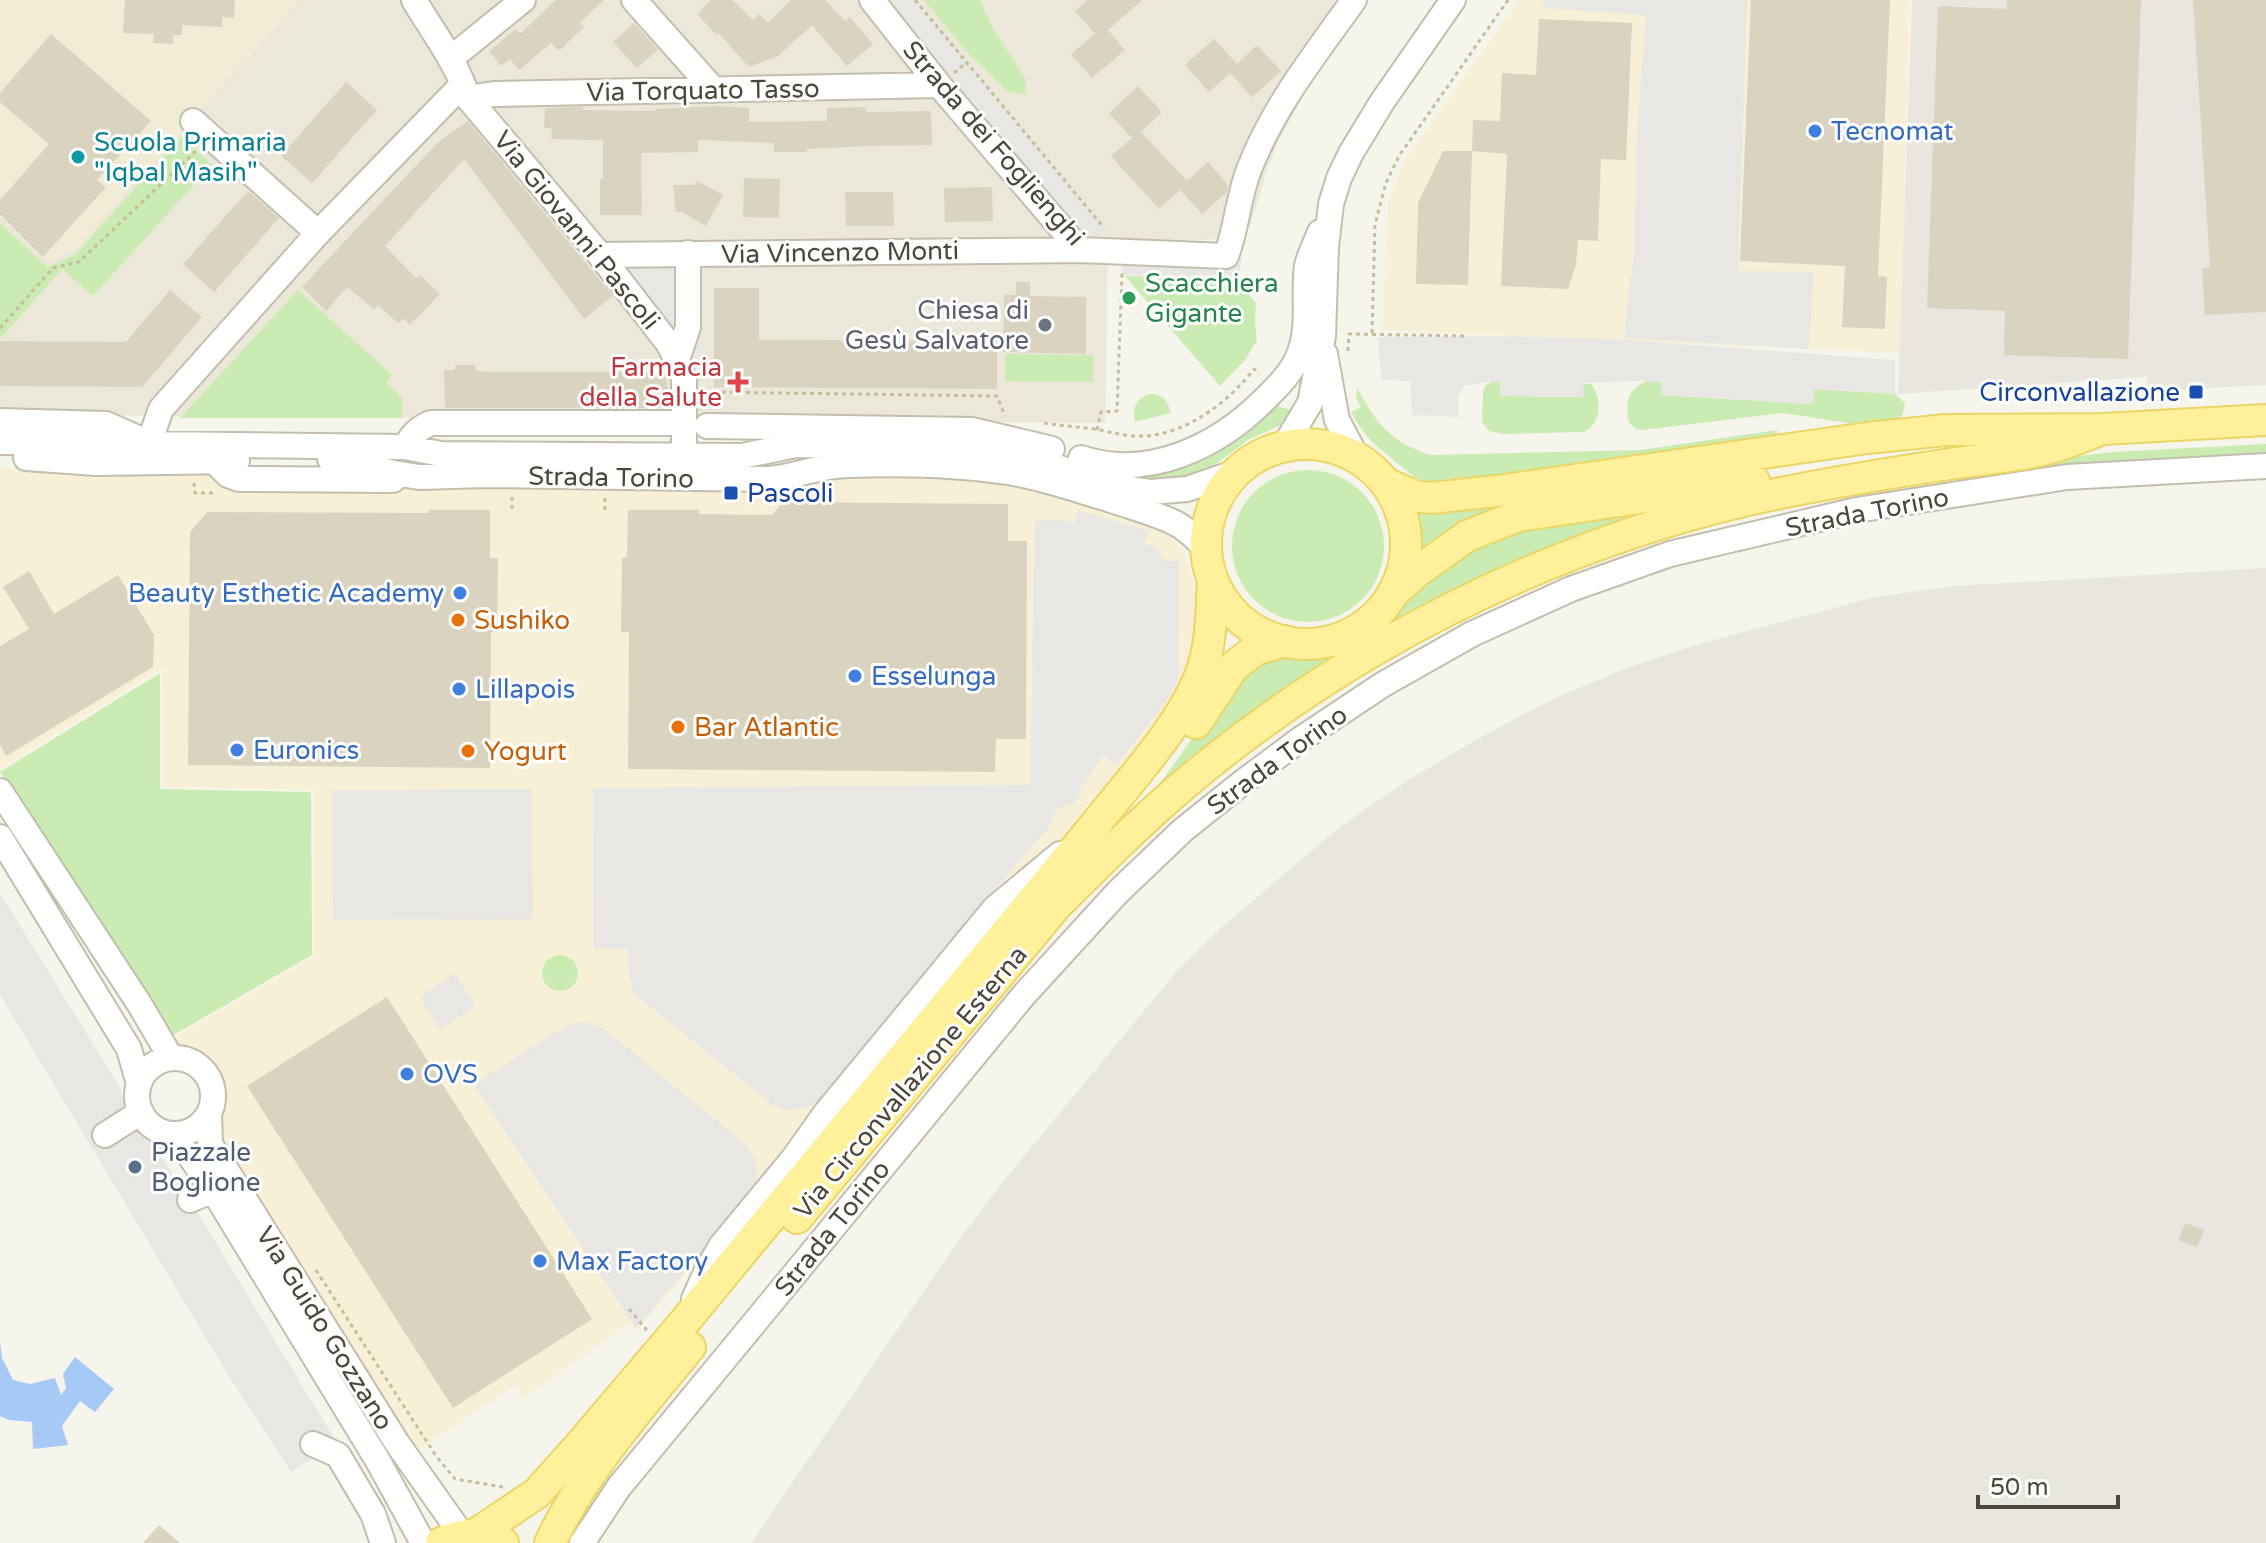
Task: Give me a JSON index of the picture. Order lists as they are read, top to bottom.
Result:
{
  "streets": {
    "main road": ["Strada Torino", "Via Circonvallazione Esterna"],
    "street": [
      "Via Torquato Tasso",
      "Strada dei Foglienghi",
      "Via Giovanni Pascoli",
      "Via Vincenzo Monti",
      "Via Guido Gozzano"
    ]
  },
  "crossings": [
    ["Via Torquato Tasso", "Strada dei Foglienghi"],
    ["Via Torquato Tasso", "Via Giovanni Pascoli"],
    ["Strada dei Foglienghi", "Via Vincenzo Monti"],
    ["Via Giovanni Pascoli", "Via Vincenzo Monti"],
    ["Via Giovanni Pascoli", "Strada Torino"],
    ["Strada Torino", "Via Circonvallazione Esterna"],
    ["Via Circonvallazione Esterna", "Via Guido Gozzano"]
  ],
  "places": {
    "other": [
      "Tecnomat",
      "Scuola Primaria \"Iqbal Masih\"",
      "Scacchiera Gigante",
      "Chiesa di Gesù Salvatore",
      "Beauty Esthetic Academy",
      "Sushiko",
      "Esselunga",
      "Lillapois",
      "Bar Atlantic",
      "Euronics",
      "Yogurt",
      "OVS",
      "Piazzale Boglione",
      "Max Factory"
    ],
    "health": ["Farmacia della Salute"],
    "transit": ["Circonvallazione", "Pascoli"]
  },
  "scale_bar": "50 m"
}
